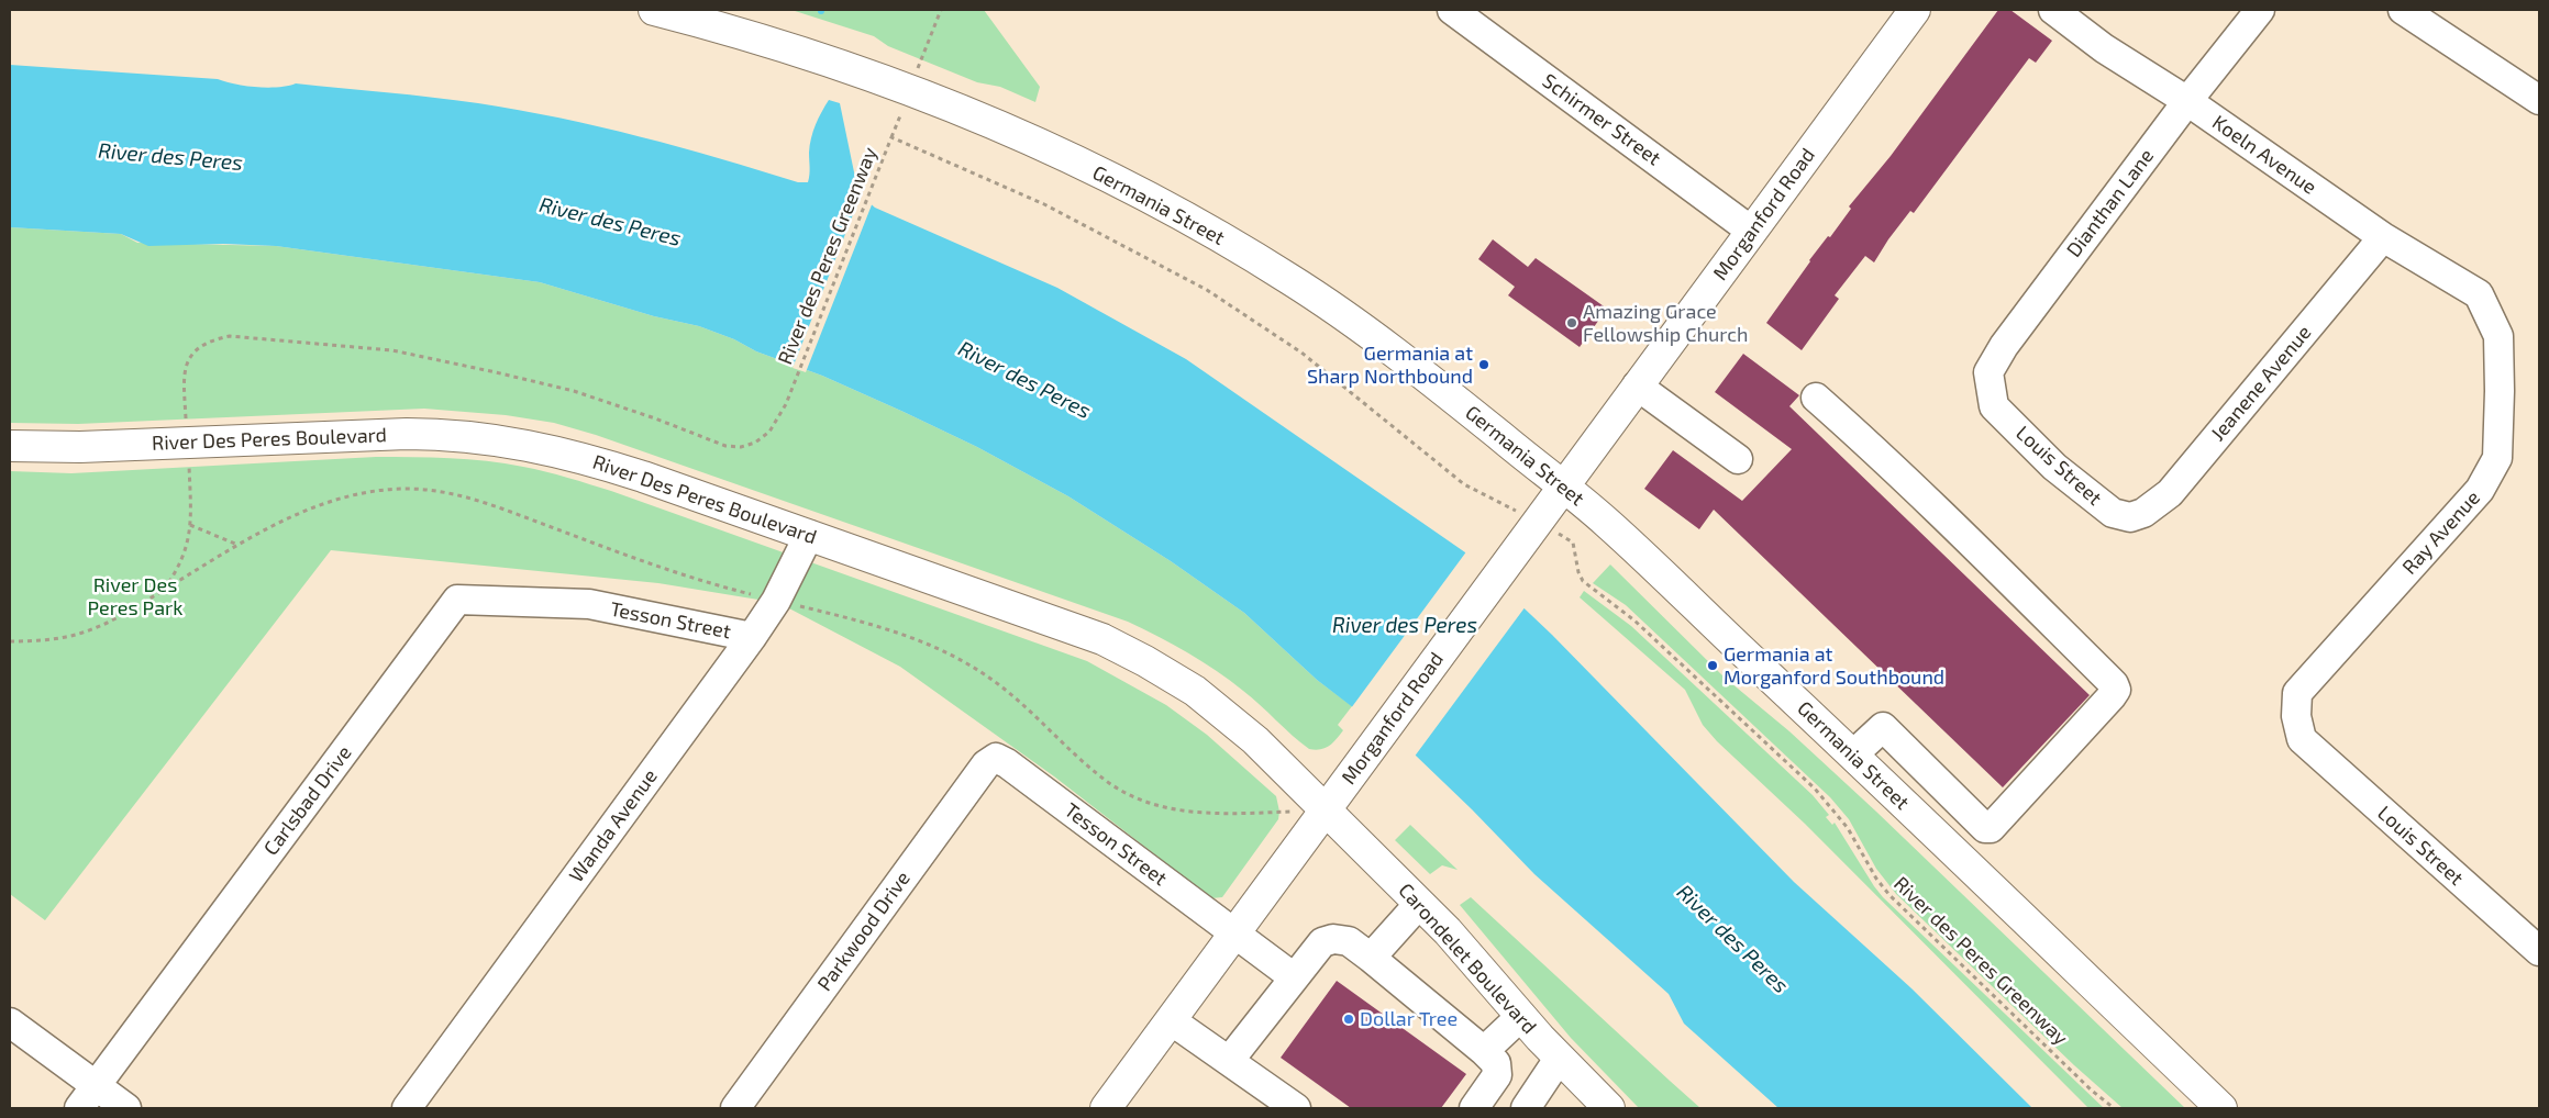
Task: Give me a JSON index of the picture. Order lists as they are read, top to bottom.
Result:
{
  "streets": {
    "main road": [
      "Germania Street",
      "Morganford Road",
      "River Des Peres Boulevard",
      "Carondelet Boulevard"
    ],
    "street": [
      "Schirmer Street",
      "Koeln Avenue",
      "Dianthan Lane",
      "Jeanene Avenue",
      "Louis Street",
      "Ray Avenue",
      "Tesson Street",
      "Carlsbad Drive",
      "Wanda Avenue",
      "Parkwood Drive"
    ],
    "path": ["River des Peres Greenway"]
  },
  "crossings": [
    ["Schirmer Street", "Morganford Road"],
    ["Koeln Avenue", "Dianthan Lane"],
    ["Koeln Avenue", "Jeanene Avenue"],
    ["Koeln Avenue", "Ray Avenue"],
    ["Dianthan Lane", "Louis Street"],
    ["Germania Street", "Morganford Road"],
    ["Morganford Road", "River Des Peres Boulevard"],
    ["Morganford Road", "Tesson Street"],
    ["Morganford Road", "Carondelet Boulevard"],
    ["Jeanene Avenue", "Louis Street"],
    ["River Des Peres Boulevard", "Wanda Avenue"],
    ["River Des Peres Boulevard", "Carondelet Boulevard"],
    ["Louis Street", "Ray Avenue"],
    ["Tesson Street", "Carlsbad Drive"],
    ["Tesson Street", "Wanda Avenue"],
    ["Tesson Street", "Parkwood Drive"]
  ],
  "water": ["River des Peres"],
  "parks": ["River Des Peres Park"],
  "places": [
    "Amazing Grace Fellowship Church",
    "Germania at Sharp Northbound",
    "Germania at Morganford Southbound",
    "Dollar Tree"
  ]
}
